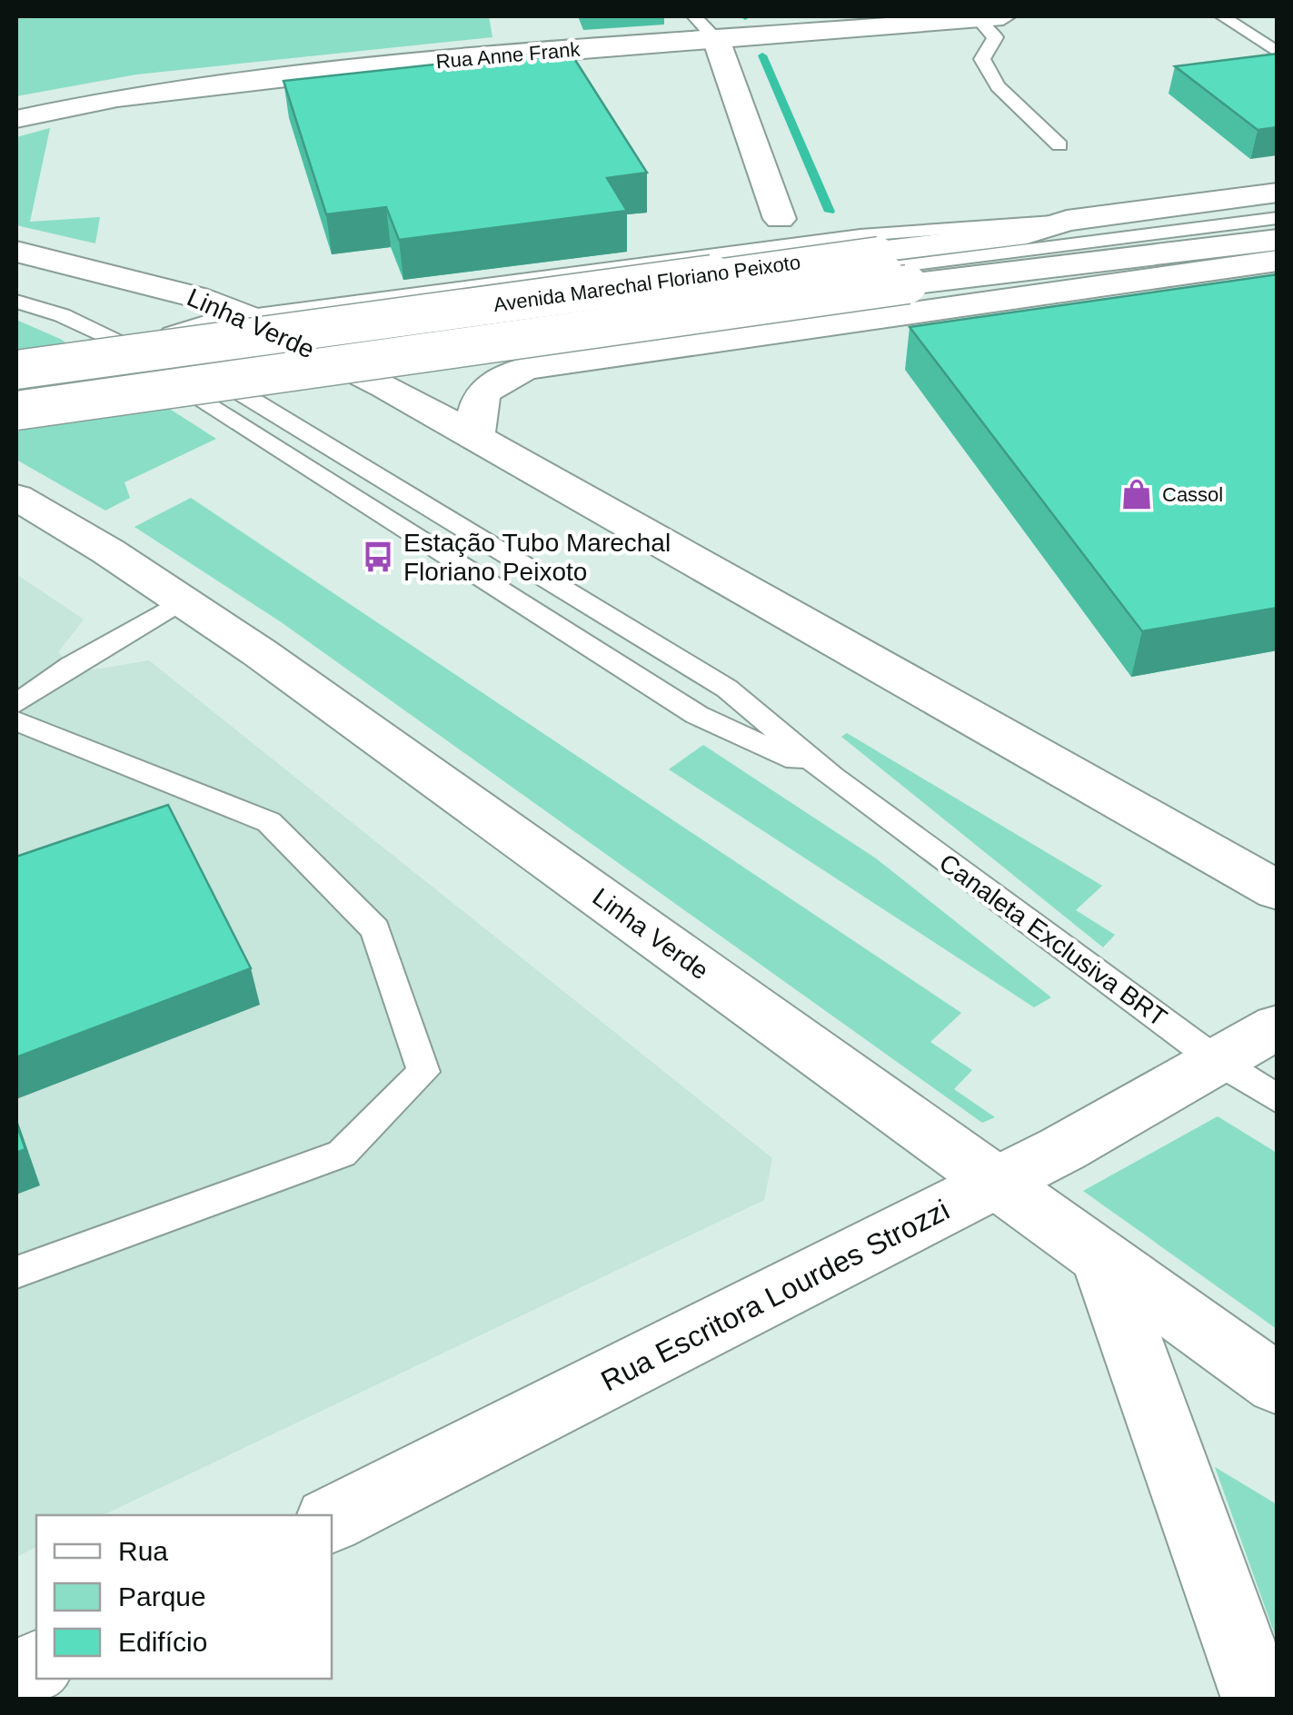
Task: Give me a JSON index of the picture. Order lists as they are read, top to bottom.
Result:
{
  "streets": {
    "main road": [
      "Rua Anne Frank",
      "Avenida Marechal Floriano Peixoto",
      "Linha Verde",
      "Rua Escritora Lourdes Strozzi"
    ],
    "lane": ["Canaleta Exclusiva BRT"]
  },
  "crossings": [
    ["Avenida Marechal Floriano Peixoto", "Canaleta Exclusiva BRT"],
    ["Linha Verde", "Canaleta Exclusiva BRT"],
    ["Linha Verde", "Rua Escritora Lourdes Strozzi"],
    ["Canaleta Exclusiva BRT", "Rua Escritora Lourdes Strozzi"]
  ],
  "places": {
    "shop": ["Cassol"],
    "bus stop": ["Estação Tubo Marechal Floriano Peixoto"]
  },
  "legend": ["Rua", "Parque", "Edifício"]
}
